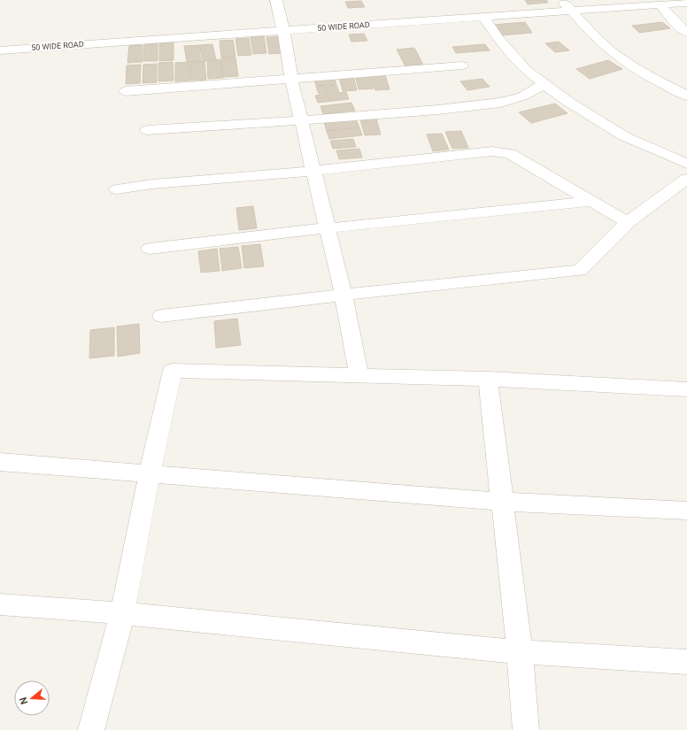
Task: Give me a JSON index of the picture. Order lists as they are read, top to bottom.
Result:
{
  "streets": {
    "street": ["50 WIDE ROAD"]
  },
  "north": "left"
}
